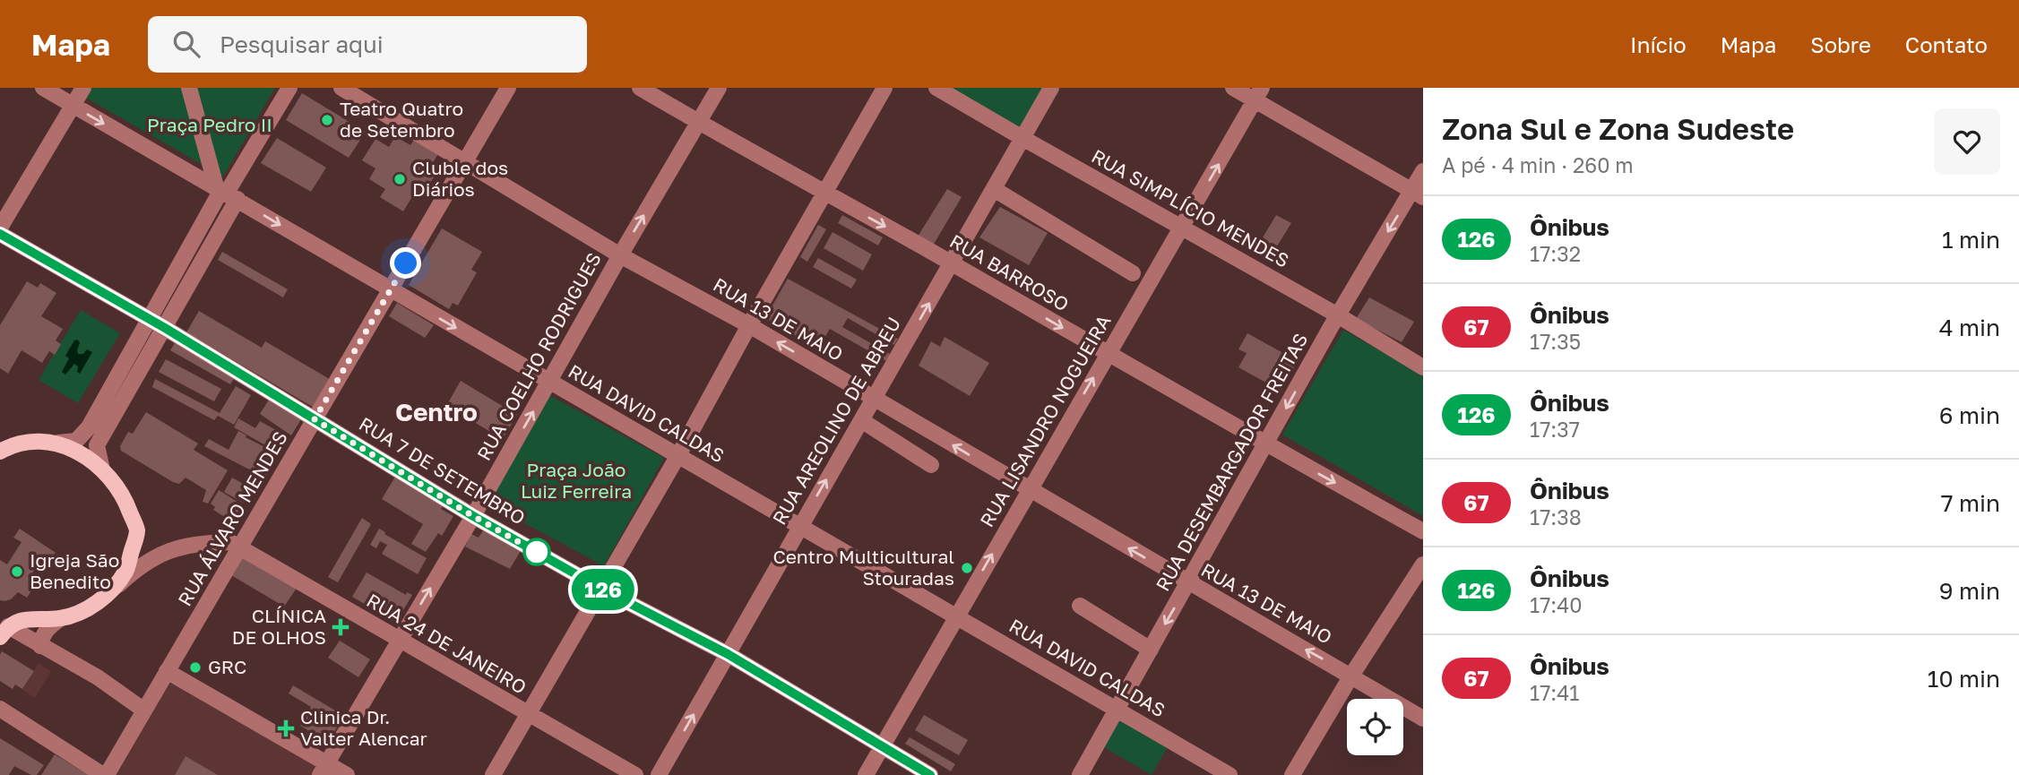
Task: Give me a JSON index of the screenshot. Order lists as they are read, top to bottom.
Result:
{
  "streets": {
    "street": [
      "RUA SIMPLÍCIO MENDES",
      "RUA BARROSO",
      "RUA 13 DE MAIO",
      "RUA COELHO RODRIGUES",
      "RUA DAVID CALDAS",
      "RUA AREOLINO DE ABREU",
      "RUA LISANDRO NOGUEIRA",
      "RUA DESEMBARGADOR FREITAS",
      "RUA 7 DE SETEMBRO",
      "RUA ÁLVARO MENDES",
      "RUA 24 DE JANEIRO"
    ]
  },
  "crossings": [
    ["RUA SIMPLÍCIO MENDES", "RUA AREOLINO DE ABREU"],
    ["RUA SIMPLÍCIO MENDES", "RUA LISANDRO NOGUEIRA"],
    ["RUA SIMPLÍCIO MENDES", "RUA DESEMBARGADOR FREITAS"],
    ["RUA BARROSO", "RUA COELHO RODRIGUES"],
    ["RUA BARROSO", "RUA AREOLINO DE ABREU"],
    ["RUA BARROSO", "RUA LISANDRO NOGUEIRA"],
    ["RUA BARROSO", "RUA DESEMBARGADOR FREITAS"],
    ["RUA 13 DE MAIO", "RUA COELHO RODRIGUES"],
    ["RUA 13 DE MAIO", "RUA AREOLINO DE ABREU"],
    ["RUA 13 DE MAIO", "RUA LISANDRO NOGUEIRA"],
    ["RUA 13 DE MAIO", "RUA DESEMBARGADOR FREITAS"],
    ["RUA 13 DE MAIO", "RUA ÁLVARO MENDES"],
    ["RUA COELHO RODRIGUES", "RUA DAVID CALDAS"],
    ["RUA COELHO RODRIGUES", "RUA 7 DE SETEMBRO"],
    ["RUA COELHO RODRIGUES", "RUA 24 DE JANEIRO"],
    ["RUA DAVID CALDAS", "RUA AREOLINO DE ABREU"],
    ["RUA DAVID CALDAS", "RUA LISANDRO NOGUEIRA"],
    ["RUA DAVID CALDAS", "RUA DESEMBARGADOR FREITAS"],
    ["RUA DAVID CALDAS", "RUA ÁLVARO MENDES"],
    ["RUA AREOLINO DE ABREU", "RUA 7 DE SETEMBRO"],
    ["RUA LISANDRO NOGUEIRA", "RUA 7 DE SETEMBRO"],
    ["RUA 7 DE SETEMBRO", "RUA ÁLVARO MENDES"],
    ["RUA ÁLVARO MENDES", "RUA 24 DE JANEIRO"]
  ],
  "one_way": [
    "RUA 13 DE MAIO",
    "RUA COELHO RODRIGUES",
    "RUA DAVID CALDAS",
    "RUA AREOLINO DE ABREU",
    "RUA LISANDRO NOGUEIRA",
    "RUA DESEMBARGADOR FREITAS"
  ],
  "districts": ["Centro"],
  "parks": ["Praça Pedro II", "Praça João Luiz Ferreira"],
  "places": {
    "other": [
      "Teatro Quatro de Setembro",
      "Cluble dos Diários",
      "Centro Multicultural Stouradas",
      "Igreja São Benedito",
      "GRC"
    ],
    "health": ["CLÍNICA DE OLHOS", "Clinica Dr. Valter Alencar"]
  },
  "lines": ["bus line 126"],
  "page": {
    "header": "Mapa",
    "search": "Pesquisar aqui",
    "nav": [
      "Início",
      "Mapa",
      "Sobre",
      "Contato"
    ],
    "on_map": "126",
    "heading": ["Zona Sul e Zona Sudeste", "A pé · 4 min · 260 m"],
    "list": [
      {
        "mark": "126",
        "name": "Ônibus",
        "note": "17:32",
        "value": "1 min"
      },
      {
        "mark": "67",
        "name": "Ônibus",
        "note": "17:35",
        "value": "4 min"
      },
      {
        "mark": "126",
        "name": "Ônibus",
        "note": "17:37",
        "value": "6 min"
      },
      {
        "mark": "67",
        "name": "Ônibus",
        "note": "17:38",
        "value": "7 min"
      },
      {
        "mark": "126",
        "name": "Ônibus",
        "note": "17:40",
        "value": "9 min"
      },
      {
        "mark": "67",
        "name": "Ônibus",
        "note": "17:41",
        "value": "10 min"
      }
    ]
  }
}
